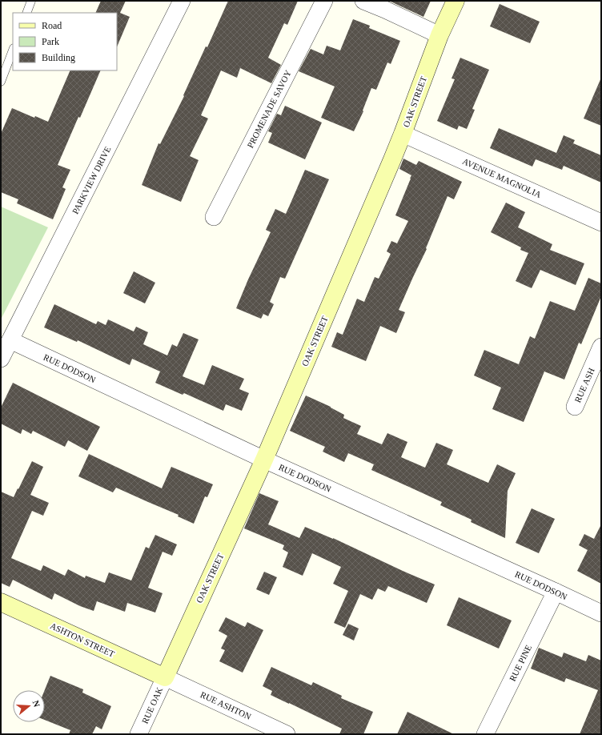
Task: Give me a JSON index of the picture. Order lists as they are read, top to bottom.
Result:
{
  "streets": {
    "main road": ["OAK STREET", "ASHTON STREET"],
    "street": [
      "PROMENADE SAVOY",
      "AVENUE MAGNOLIA",
      "PARKVIEW DRIVE",
      "RUE DODSON",
      "RUE ASH",
      "RUE PINE",
      "RUE OAK",
      "RUE ASHTON"
    ]
  },
  "crossings": [
    ["OAK STREET", "AVENUE MAGNOLIA"],
    ["OAK STREET", "RUE DODSON"],
    ["OAK STREET", "ASHTON STREET"],
    ["OAK STREET", "RUE OAK"],
    ["OAK STREET", "RUE ASHTON"],
    ["PARKVIEW DRIVE", "RUE DODSON"],
    ["RUE DODSON", "RUE PINE"],
    ["ASHTON STREET", "RUE OAK"],
    ["ASHTON STREET", "RUE ASHTON"],
    ["RUE OAK", "RUE ASHTON"]
  ],
  "legend": ["Road", "Park", "Building"],
  "north": "right"
}
